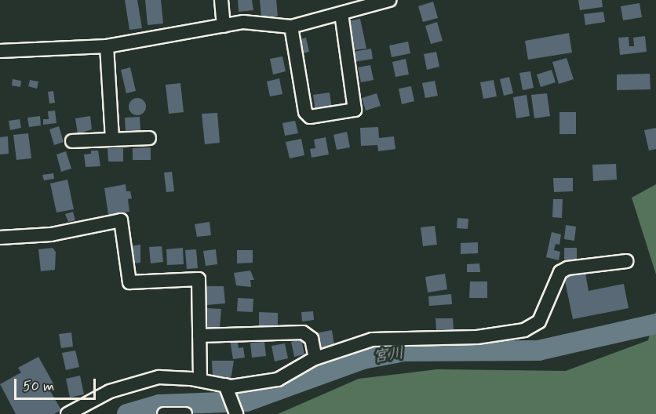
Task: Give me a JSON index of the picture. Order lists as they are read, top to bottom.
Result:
{
  "water": ["宮川"],
  "scale_bar": "50 m"
}
